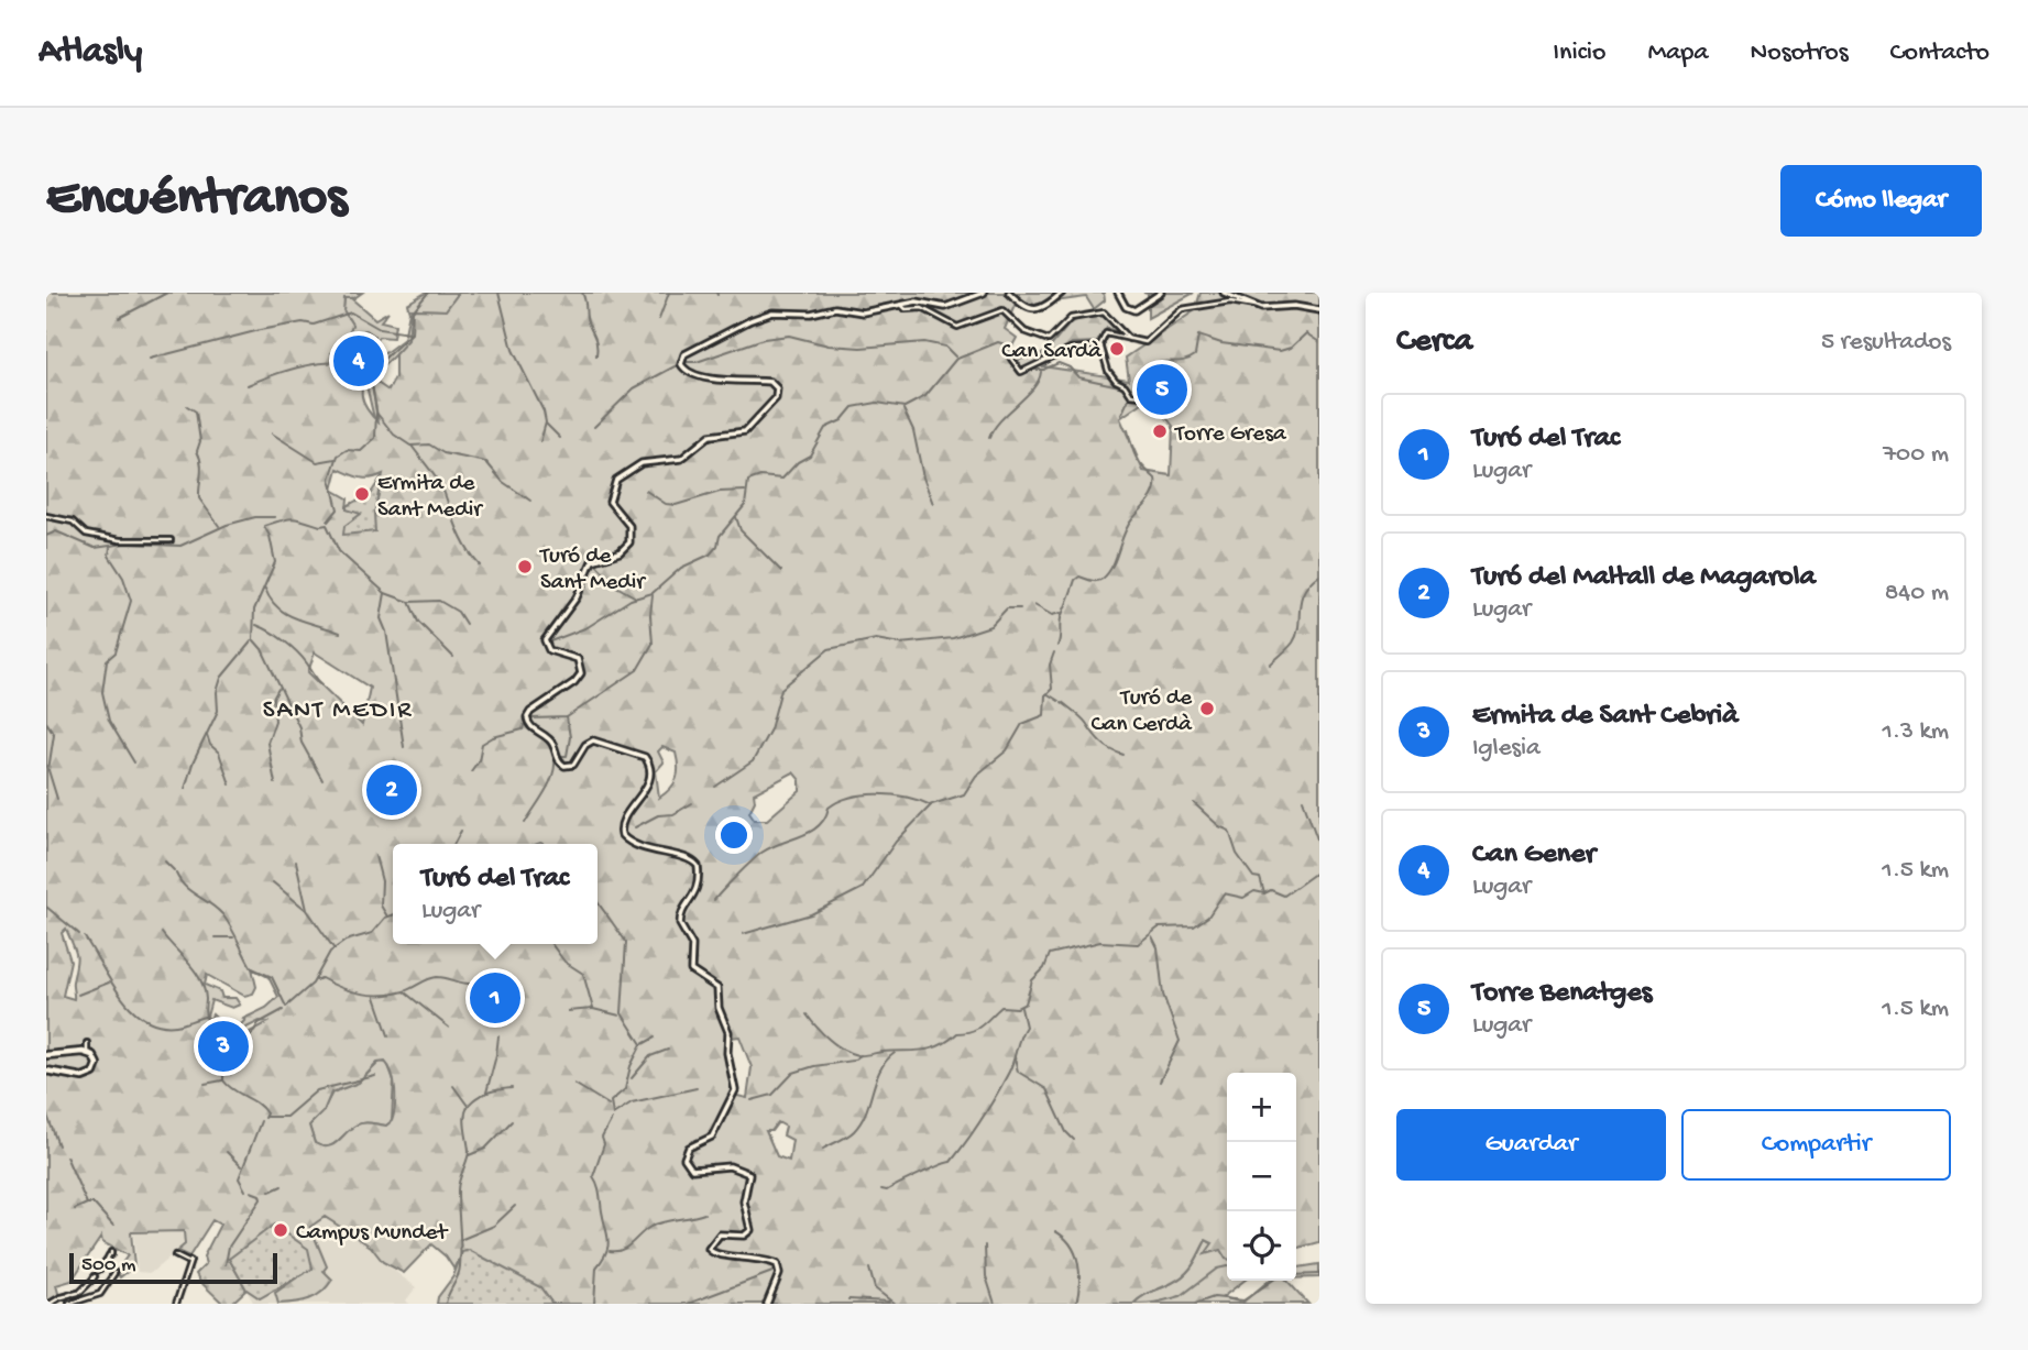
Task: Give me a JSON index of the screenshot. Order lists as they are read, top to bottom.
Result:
{
  "districts": ["SANT MEDIR"],
  "places": [
    "Can Sardà",
    "Torre Gresa",
    "Ermita de Sant Medir",
    "Turó de Sant Medir",
    "Turó de Can Cerdà",
    "Campus Mundet"
  ],
  "scale_bar": "500 m",
  "page": {
    "header": "Atlasly",
    "nav": [
      "Inicio",
      "Mapa",
      "Nosotros",
      "Contacto"
    ],
    "buttons": [
      "Cómo llegar",
      ["Guardar", "Compartir"]
    ],
    "title": "Encuéntranos",
    "heading": ["Cerca", "5 resultados"],
    "pins": [
      "4",
      "5",
      "2",
      "1",
      "3"
    ],
    "list": [
      {
        "mark": "1",
        "name": "Turó del Trac",
        "note": "Lugar",
        "value": "700 m"
      },
      {
        "mark": "2",
        "name": "Turó del Maltall de Magarola",
        "note": "Lugar",
        "value": "840 m"
      },
      {
        "mark": "3",
        "name": "Ermita de Sant Cebrià",
        "note": "Iglesia",
        "value": "1.3 km"
      },
      {
        "mark": "4",
        "name": "Can Gener",
        "note": "Lugar",
        "value": "1.5 km"
      },
      {
        "mark": "5",
        "name": "Torre Benatges",
        "note": "Lugar",
        "value": "1.5 km"
      }
    ],
    "popup": ["Turó del Trac", "Lugar"],
    "map_buttons": ["+", "−"],
    "scale": "500 m"
  }
}
